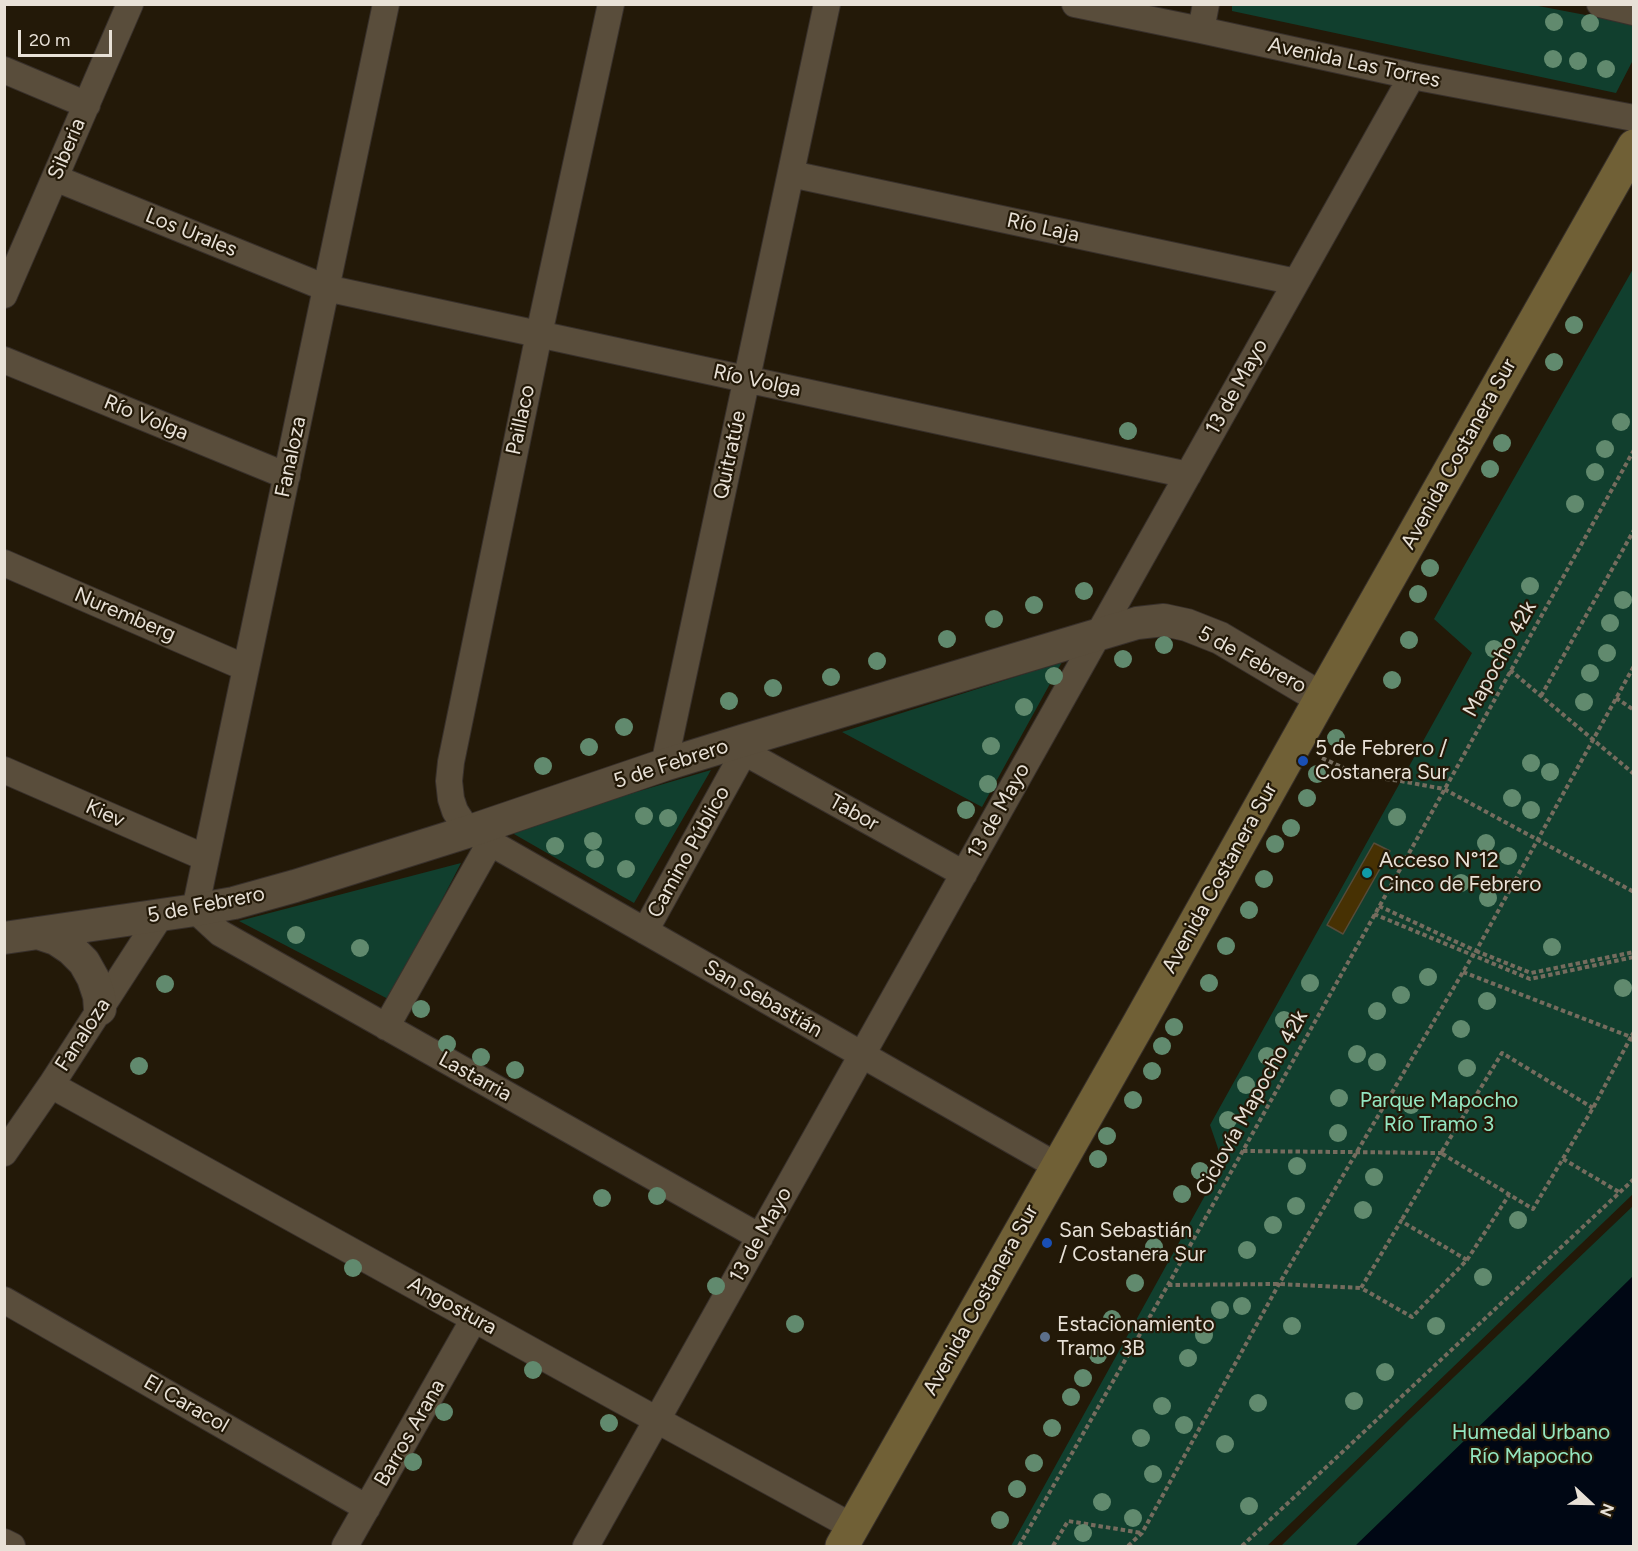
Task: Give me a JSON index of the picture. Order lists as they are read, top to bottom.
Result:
{
  "streets": {
    "main road": ["Avenida Costanera Sur"],
    "street": [
      "Avenida Las Torres",
      "Siberia",
      "Río Laja",
      "Los Urales",
      "Río Volga",
      "13 de Mayo",
      "Paillaco",
      "Quitratúe",
      "Fanaloza",
      "Nuremberg",
      "5 de Febrero",
      "Tabor",
      "Kiev",
      "Camino Público",
      "San Sebastián",
      "Lastarria",
      "Angostura",
      "El Caracol",
      "Barros Arana"
    ],
    "path": ["Mapocho 42k", "Ciclovía Mapocho 42k"]
  },
  "crossings": [
    ["Avenida Las Torres", "13 de Mayo"],
    ["Siberia", "Los Urales"],
    ["Río Laja", "13 de Mayo"],
    ["Río Laja", "Quitratúe"],
    ["Los Urales", "Río Volga"],
    ["Los Urales", "Fanaloza"],
    ["Río Volga", "13 de Mayo"],
    ["Río Volga", "Paillaco"],
    ["Río Volga", "Quitratúe"],
    ["Río Volga", "Fanaloza"],
    ["13 de Mayo", "5 de Febrero"],
    ["13 de Mayo", "Tabor"],
    ["13 de Mayo", "San Sebastián"],
    ["13 de Mayo", "Lastarria"],
    ["13 de Mayo", "Angostura"],
    ["Paillaco", "5 de Febrero"],
    ["Paillaco", "San Sebastián"],
    ["Avenida Costanera Sur", "5 de Febrero"],
    ["Avenida Costanera Sur", "San Sebastián"],
    ["Avenida Costanera Sur", "Angostura"],
    ["Quitratúe", "5 de Febrero"],
    ["Fanaloza", "Nuremberg"],
    ["Fanaloza", "5 de Febrero"],
    ["Fanaloza", "Kiev"],
    ["Fanaloza", "Lastarria"],
    ["Fanaloza", "Angostura"],
    ["Mapocho 42k", "Ciclovía Mapocho 42k"],
    ["5 de Febrero", "Tabor"],
    ["5 de Febrero", "Camino Público"],
    ["5 de Febrero", "San Sebastián"],
    ["5 de Febrero", "Lastarria"],
    ["Tabor", "Camino Público"],
    ["Camino Público", "San Sebastián"],
    ["Angostura", "Barros Arana"],
    ["El Caracol", "Barros Arana"]
  ],
  "parks": ["Parque Mapocho Río Tramo 3", "Humedal Urbano Río Mapocho"],
  "places": [
    "5 de Febrero / Costanera Sur",
    "Acceso N°12 Cinco de Febrero",
    "San Sebastián / Costanera Sur",
    "Estacionamiento Tramo 3B"
  ],
  "scale_bar": "20 m",
  "north": "right"
}
